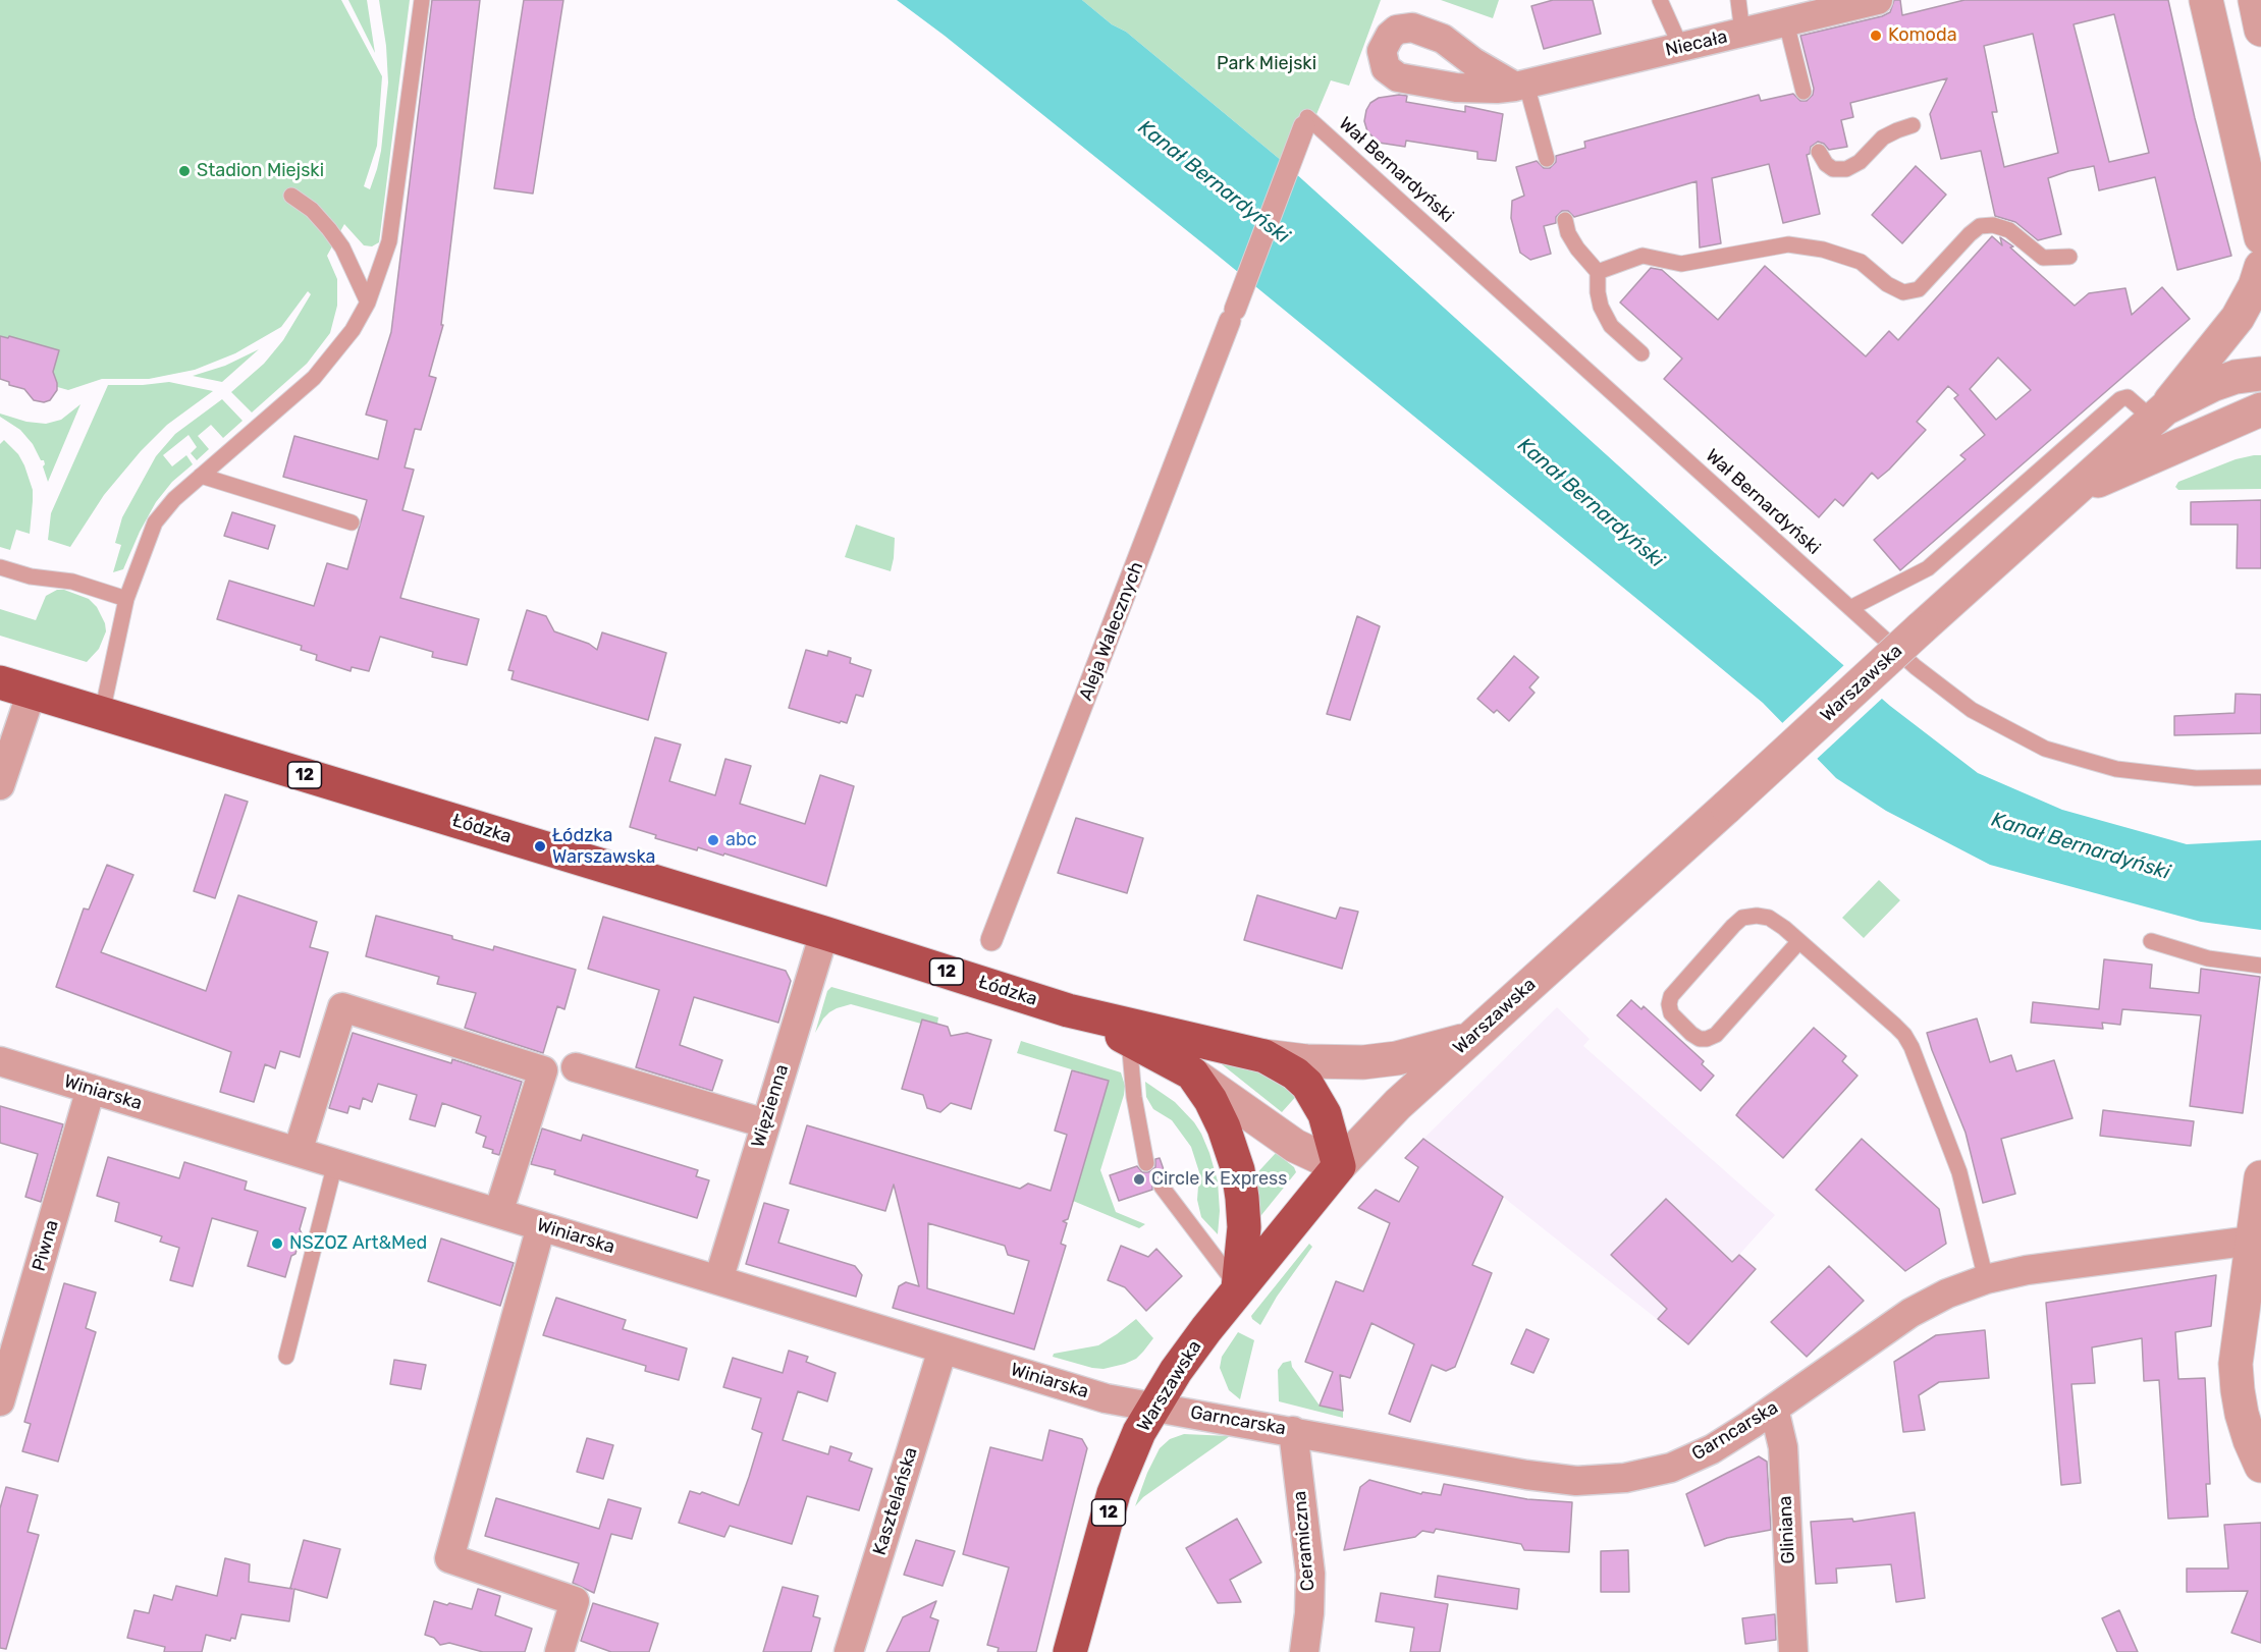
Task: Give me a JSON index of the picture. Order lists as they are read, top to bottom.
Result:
{
  "streets": {
    "main road": ["Warszawska", "12", "Łódzka"],
    "street": [
      "Niecała",
      "Aleja Walecznych",
      "Winiarska",
      "Więzienna",
      "Piwna",
      "Garncarska",
      "Kasztelańska",
      "Gliniana",
      "Ceramiczna"
    ],
    "lane": ["Wał Bernardyński"]
  },
  "crossings": [
    ["Wał Bernardyński", "Aleja Walecznych"],
    ["Warszawska", "12"],
    ["Warszawska", "Winiarska"],
    ["Warszawska", "Garncarska"],
    ["12", "Łódzka"],
    ["Łódzka", "Więzienna"],
    ["Winiarska", "Więzienna"],
    ["Winiarska", "Piwna"],
    ["Winiarska", "Garncarska"],
    ["Winiarska", "Kasztelańska"],
    ["Garncarska", "Gliniana"],
    ["Garncarska", "Ceramiczna"]
  ],
  "water": ["Kanał Bernardyński"],
  "parks": ["Park Miejski"],
  "places": [
    "Komoda",
    "Stadion Miejski",
    "abc",
    "Łódzka Warszawska",
    "Circle K Express",
    "NSZOZ Art&Med"
  ]
}
